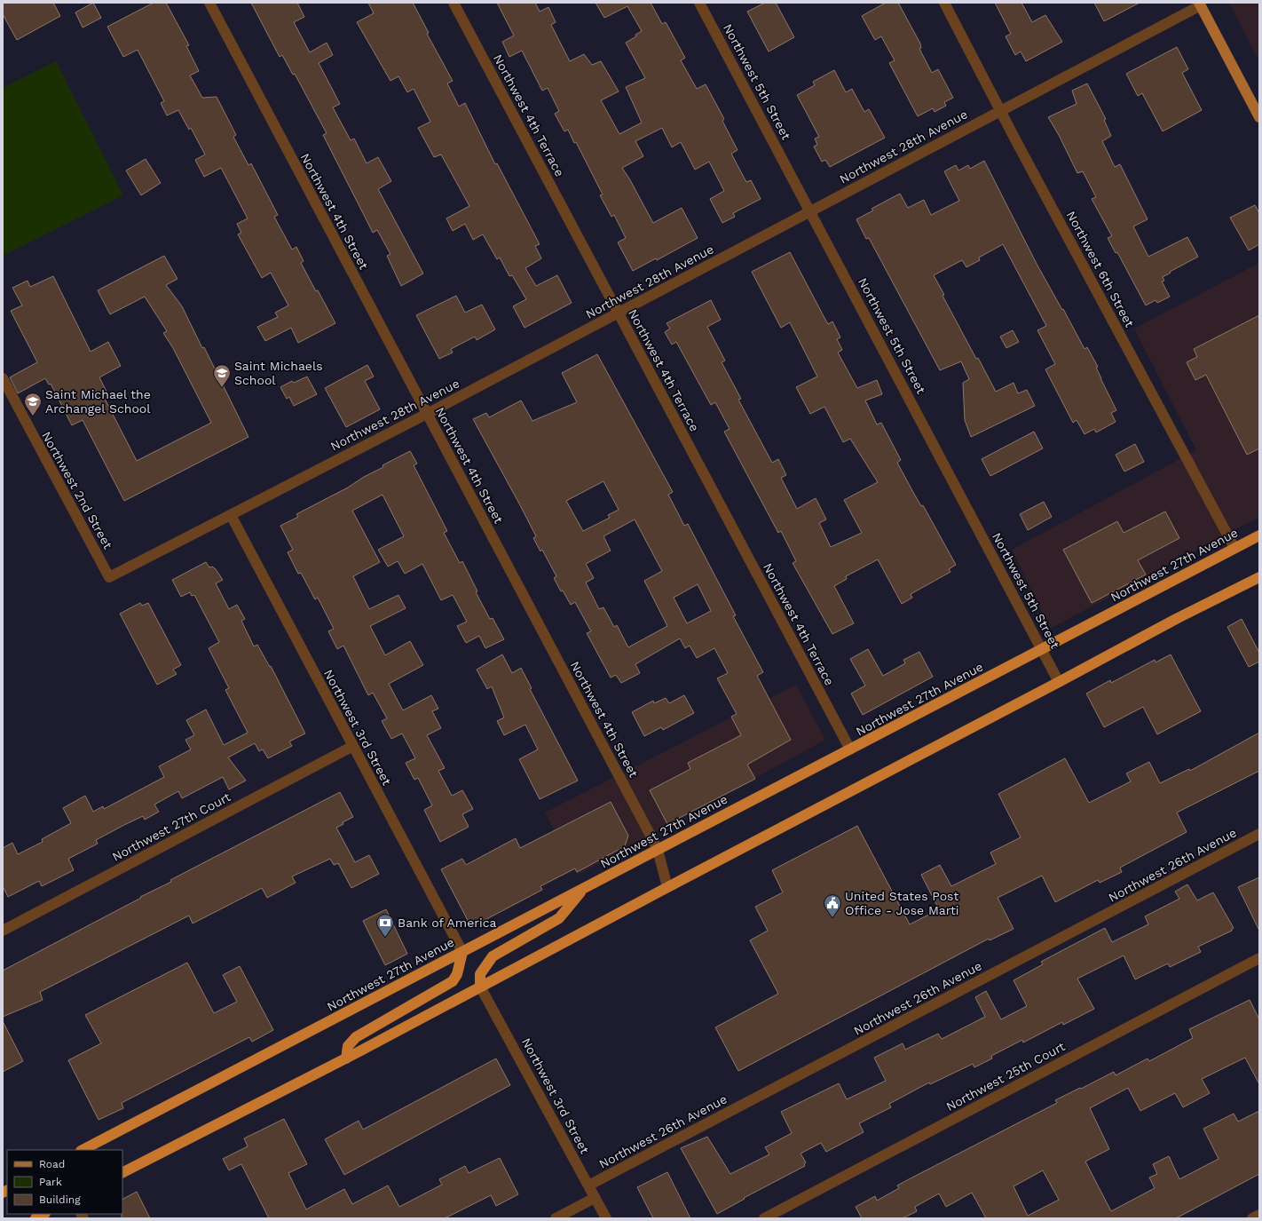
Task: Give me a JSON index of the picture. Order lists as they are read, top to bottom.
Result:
{
  "streets": {
    "highway": ["Northwest 27th Avenue"],
    "street": [
      "Northwest 5th Street",
      "Northwest 4th Terrace",
      "Northwest 28th Avenue",
      "Northwest 4th Street",
      "Northwest 6th Street",
      "Northwest 2nd Street",
      "Northwest 3rd Street",
      "Northwest 27th Court",
      "Northwest 26th Avenue",
      "Northwest 25th Court"
    ]
  },
  "crossings": [
    ["Northwest 5th Street", "Northwest 28th Avenue"],
    ["Northwest 5th Street", "Northwest 27th Avenue"],
    ["Northwest 4th Terrace", "Northwest 28th Avenue"],
    ["Northwest 4th Terrace", "Northwest 27th Avenue"],
    ["Northwest 28th Avenue", "Northwest 4th Street"],
    ["Northwest 28th Avenue", "Northwest 6th Street"],
    ["Northwest 28th Avenue", "Northwest 2nd Street"],
    ["Northwest 28th Avenue", "Northwest 3rd Street"],
    ["Northwest 4th Street", "Northwest 27th Avenue"],
    ["Northwest 6th Street", "Northwest 27th Avenue"],
    ["Northwest 27th Avenue", "Northwest 3rd Street"],
    ["Northwest 3rd Street", "Northwest 27th Court"],
    ["Northwest 3rd Street", "Northwest 26th Avenue"]
  ],
  "places": {
    "school or university": ["Saint Michaels School", "Saint Michael the Archangel School"],
    "public building": ["United States Post Office - Jose Marti"],
    "bank": ["Bank of America"]
  },
  "legend": ["Road", "Park", "Building"]
}
